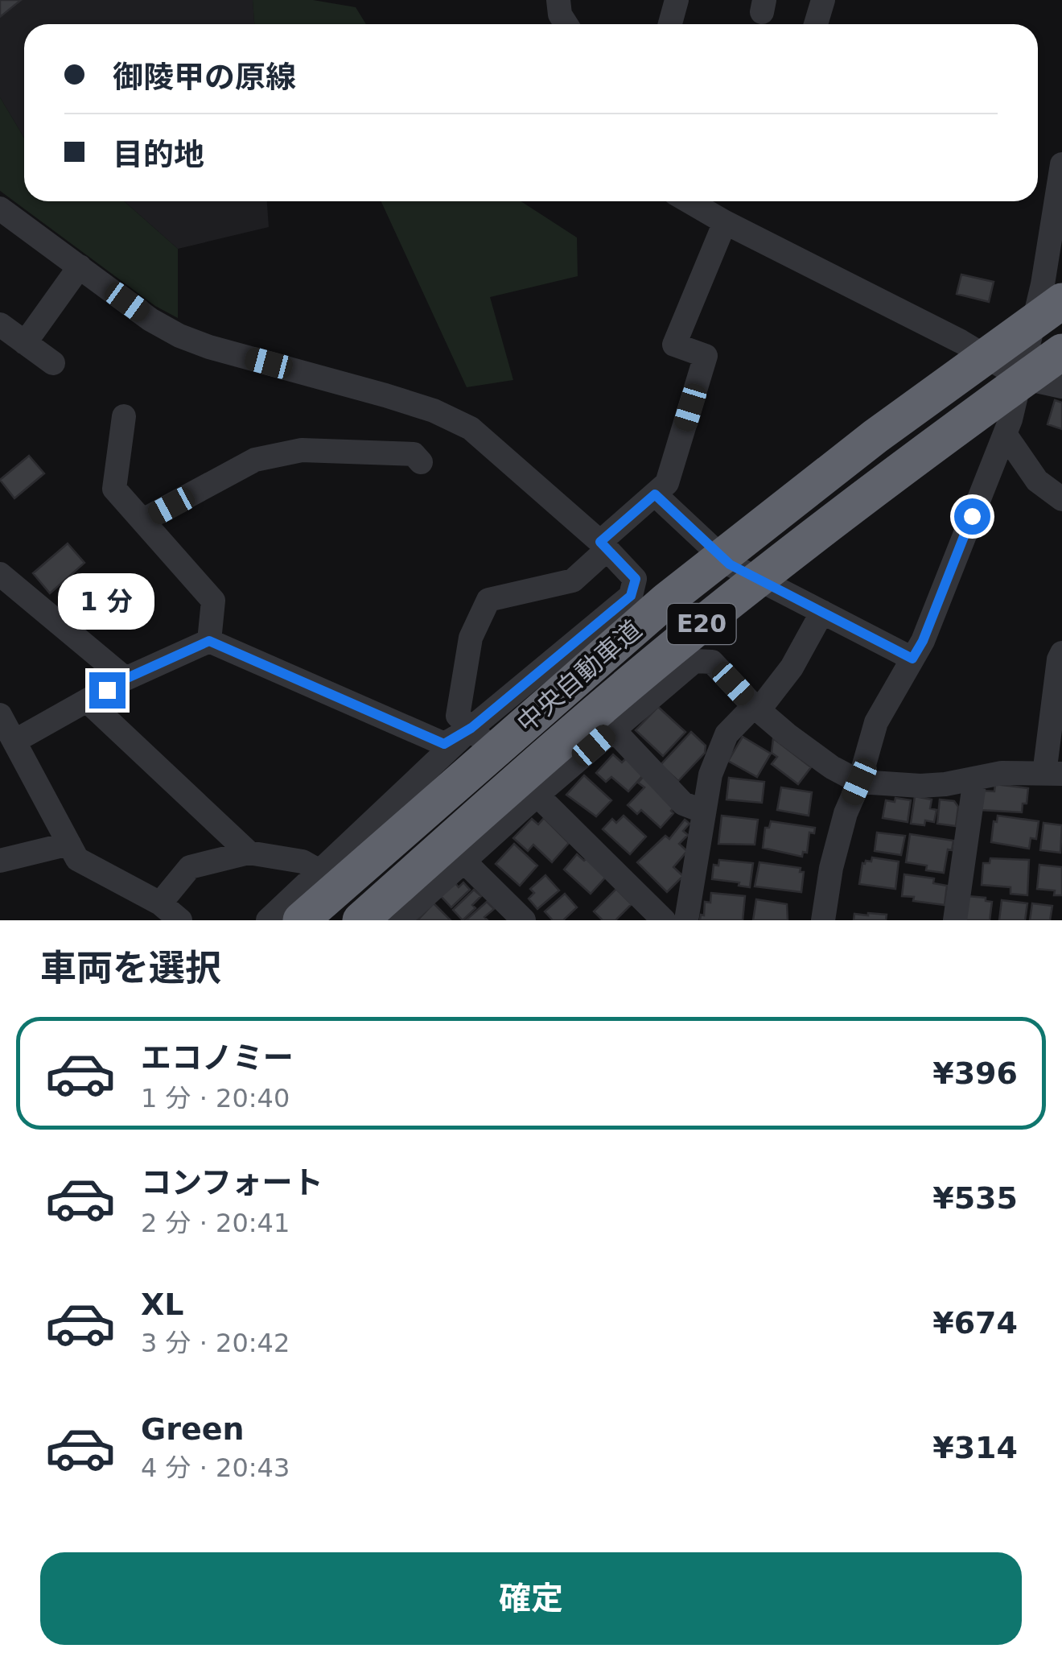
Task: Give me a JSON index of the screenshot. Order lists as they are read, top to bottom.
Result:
{
  "streets": {
    "highway": ["E20", "中央自動車道"]
  },
  "page": {
    "banner": ["御陵甲の原線", "目的地"],
    "bubble": "1 分",
    "heading": "車両を選択",
    "list": [
      {
        "name": "エコノミー",
        "note": "1 分 · 20:40",
        "value": "¥396"
      },
      {
        "name": "コンフォート",
        "note": "2 分 · 20:41",
        "value": "¥535"
      },
      {
        "name": "XL",
        "note": "3 分 · 20:42",
        "value": "¥674"
      },
      {
        "name": "Green",
        "note": "4 分 · 20:43",
        "value": "¥314"
      }
    ],
    "buttons": "確定"
  }
}
